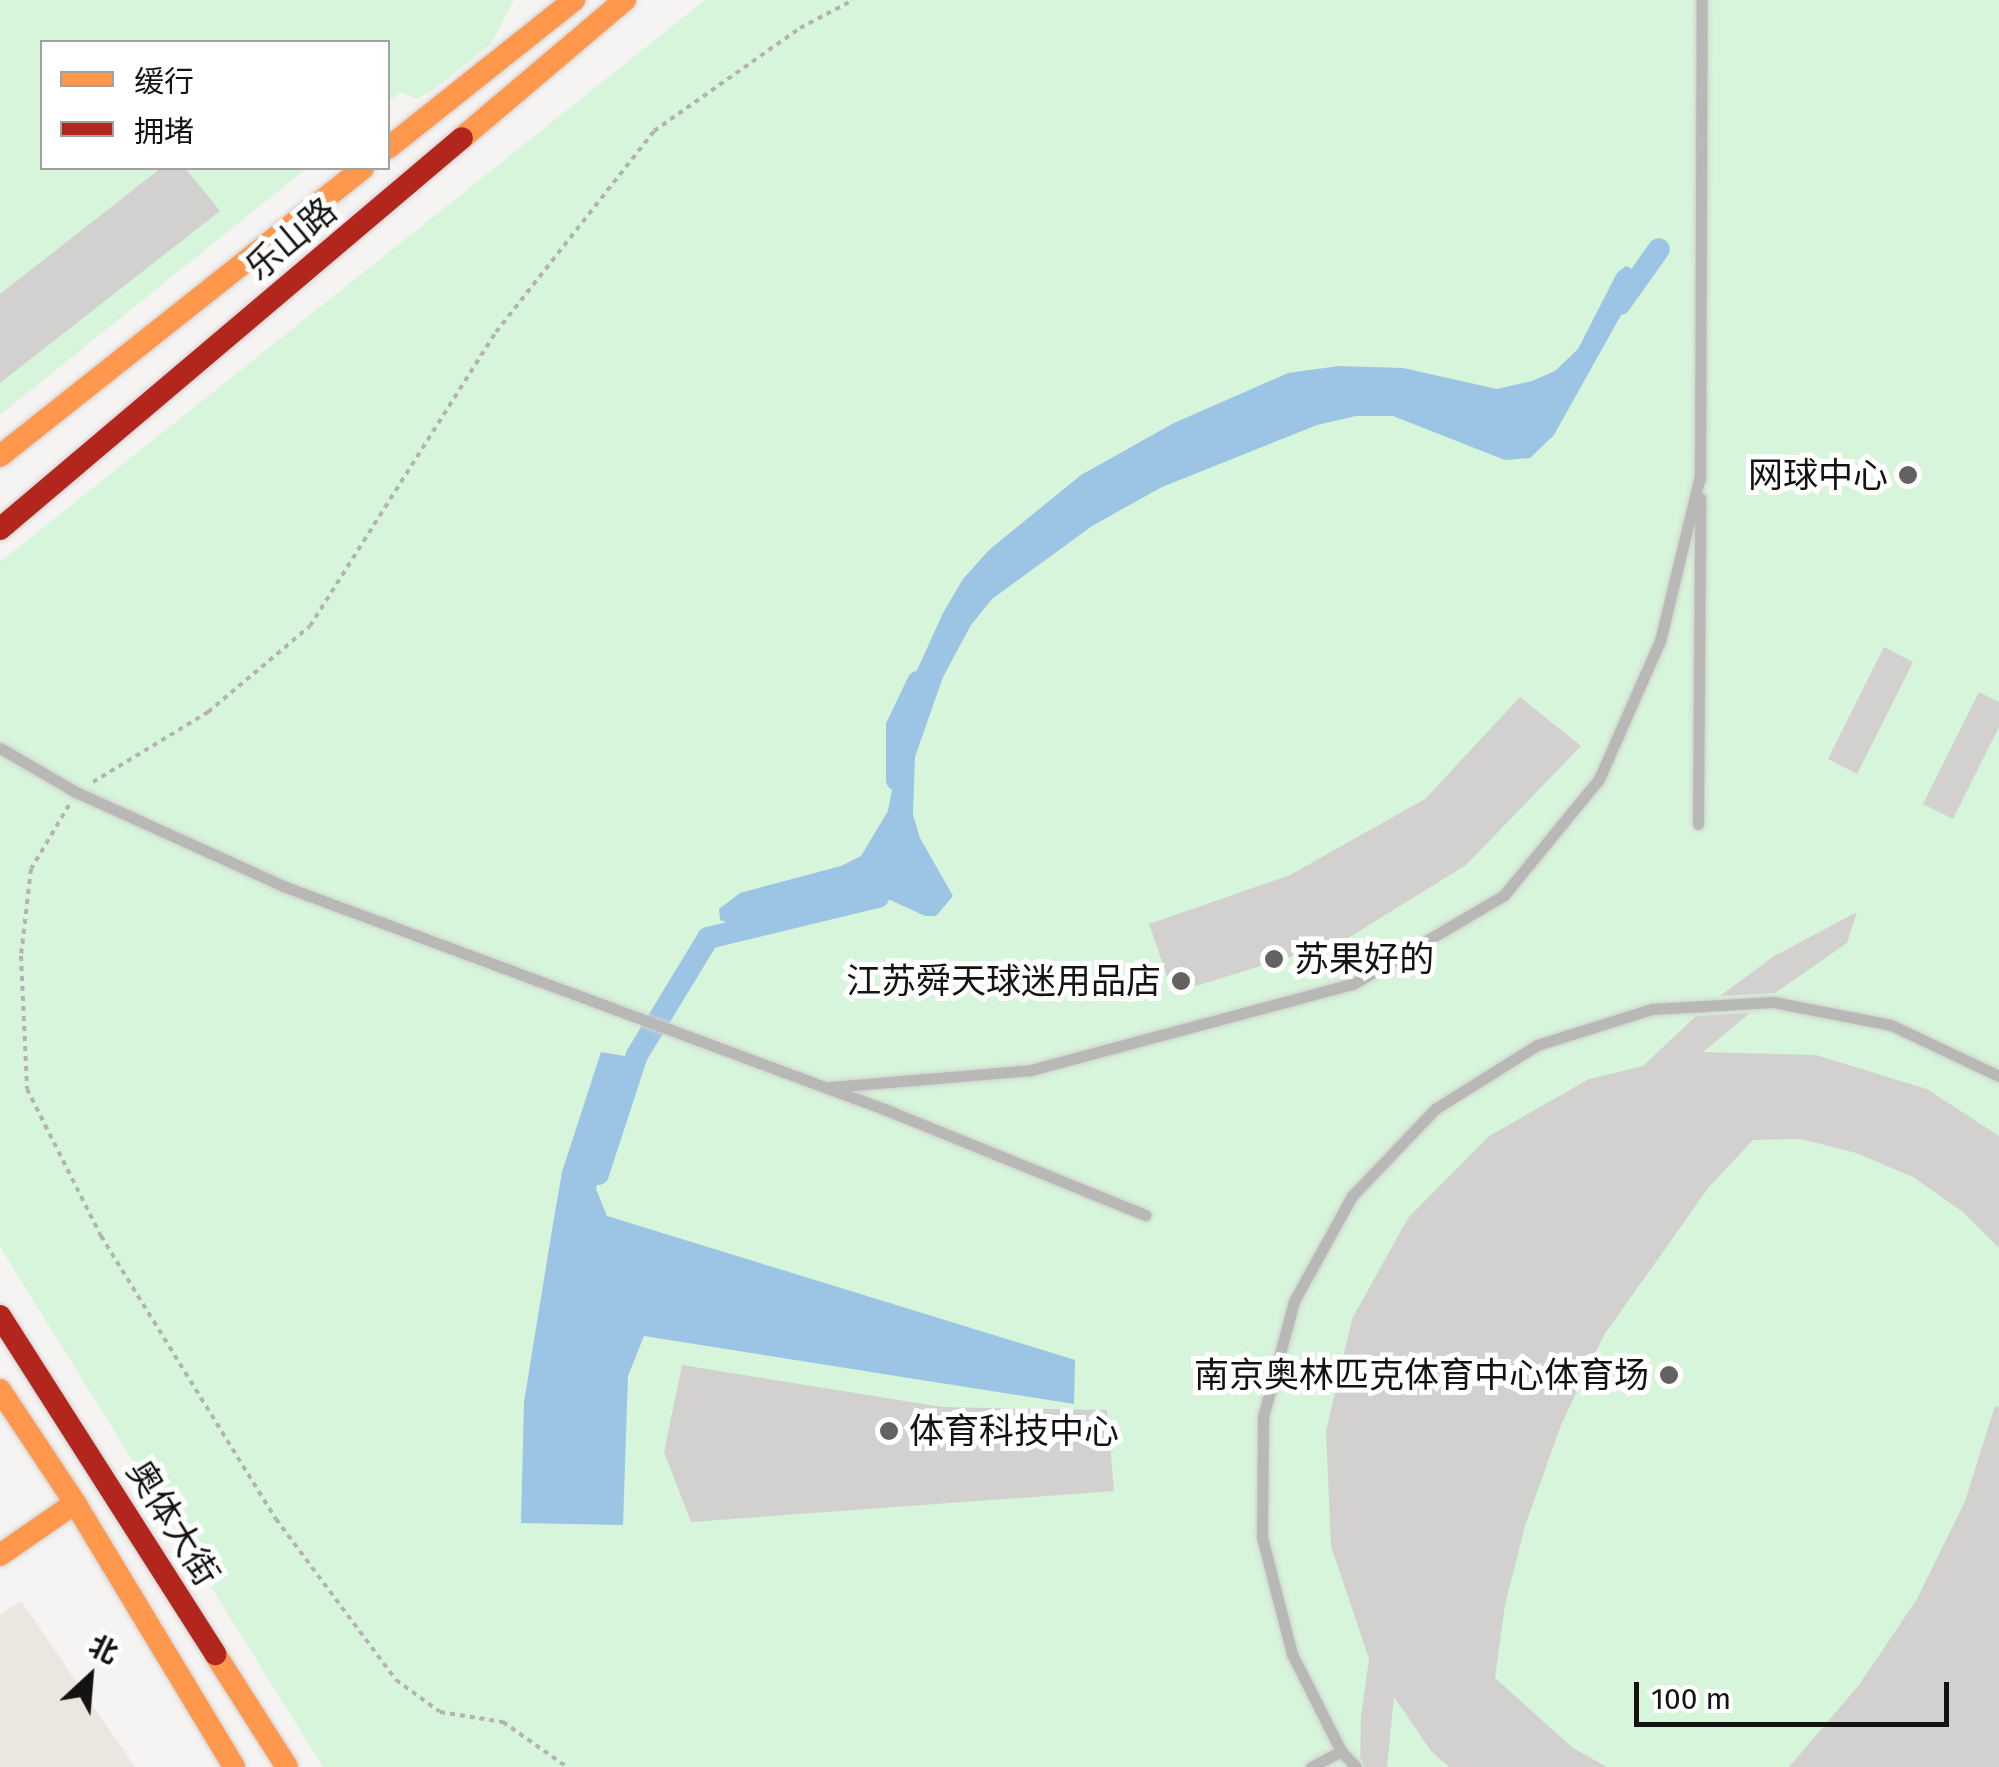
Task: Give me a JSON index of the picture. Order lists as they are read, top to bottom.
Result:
{
  "streets": {
    "street": ["乐山路", "奥体大街"]
  },
  "places": [
    "网球中心",
    "苏果好的",
    "江苏舜天球迷用品店",
    "南京奥林匹克体育中心体育场",
    "体育科技中心"
  ],
  "legend": ["缓行", "拥堵"],
  "scale_bar": "100 m",
  "north": "top right"
}
